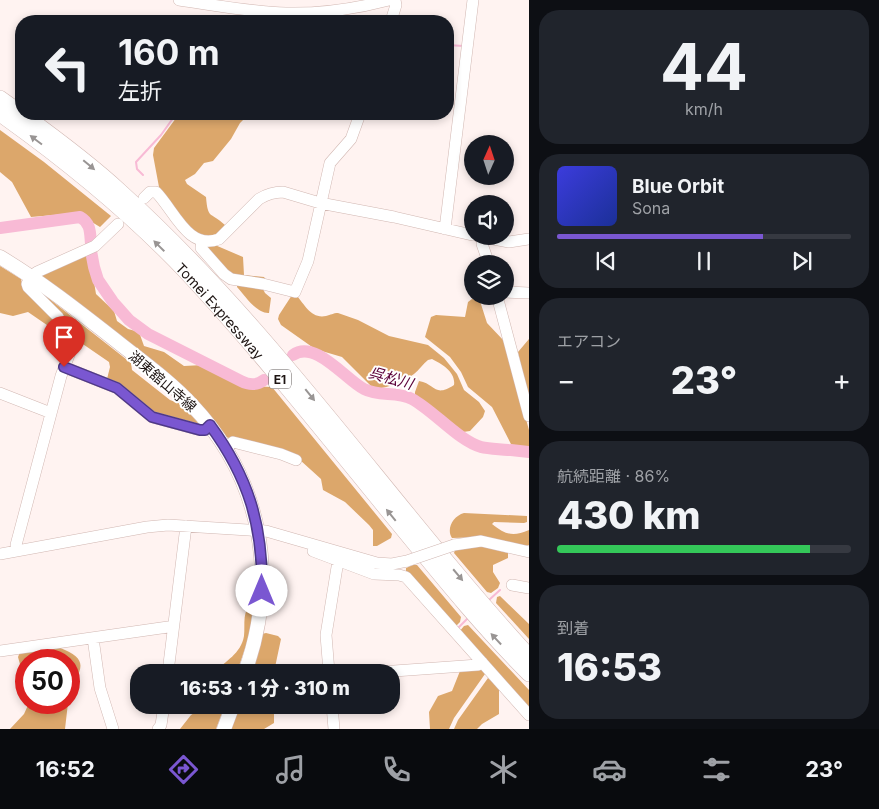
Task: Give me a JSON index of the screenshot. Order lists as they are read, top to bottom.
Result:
{
  "streets": {
    "highway": ["Tomei Expressway", "E1"],
    "main road": ["湖東舘山寺線"]
  },
  "water": ["呉松川"],
  "north": "top",
  "page": {
    "tile": [
      ["44", "km/h"],
      "エアコン",
      ["航続距離 · 86%", "430 km"],
      ["到着", "16:53"]
    ],
    "turn": ["160 m", "左折"],
    "song": ["Blue Orbit", "Sona"],
    "heat": ["−", "23°", "+"],
    "limit": "50",
    "trip": "16:53 · 1 分 · 310 m",
    "tabs": ["16:52", "23°"]
  }
}
